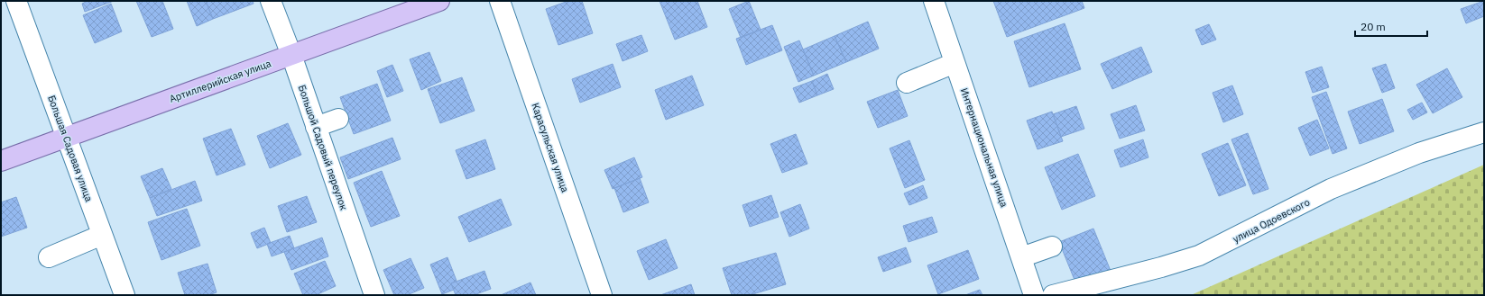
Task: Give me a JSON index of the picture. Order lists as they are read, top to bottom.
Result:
{
  "streets": {
    "main road": ["Артиллерийская улица"],
    "street": [
      "Большой Садовый переулок",
      "Карасульская улица",
      "Интернациональная улица",
      "Большая Садовая улица",
      "улица Одоевского"
    ]
  },
  "crossings": [
    ["Артиллерийская улица", "Большой Садовый переулок"],
    ["Артиллерийская улица", "Большая Садовая улица"]
  ],
  "scale_bar": "20 m"
}
